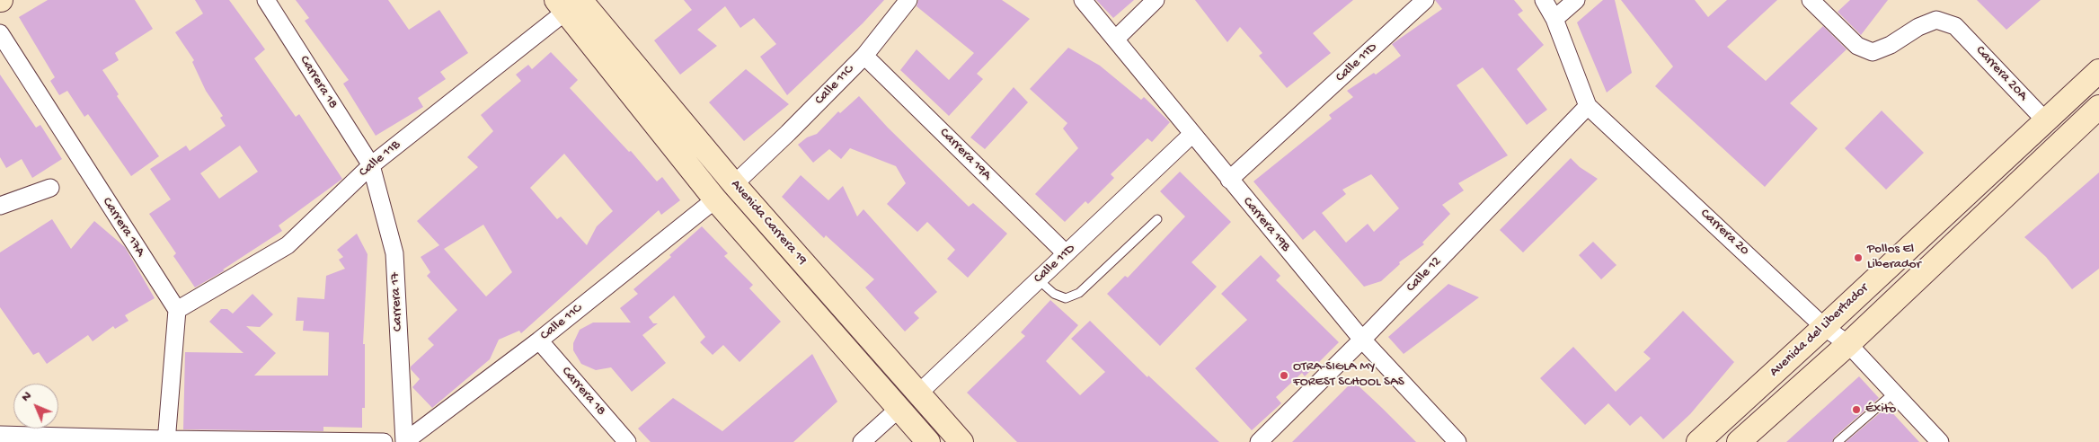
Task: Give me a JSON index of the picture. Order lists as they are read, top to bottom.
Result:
{
  "streets": {
    "main road": ["Avenida Carrera 19", "Avenida del Libertador"],
    "street": [
      "Calle 11D",
      "Carrera 20A",
      "Carrera 18",
      "Calle 11C",
      "Carrera 19A",
      "Calle 11B",
      "Carrera 19B",
      "Carrera 17A",
      "Carrera 20",
      "Calle 12",
      "Carrera 17"
    ]
  },
  "crossings": [
    ["Calle 11D", "Carrera 19A"],
    ["Calle 11D", "Avenida Carrera 19"],
    ["Calle 11D", "Carrera 19B"],
    ["Carrera 20A", "Avenida del Libertador"],
    ["Carrera 18", "Calle 11C"],
    ["Carrera 18", "Calle 11B"],
    ["Carrera 18", "Carrera 17"],
    ["Calle 11C", "Carrera 19A"],
    ["Calle 11C", "Avenida Carrera 19"],
    ["Calle 11C", "Carrera 17"],
    ["Calle 11B", "Avenida Carrera 19"],
    ["Calle 11B", "Carrera 17A"],
    ["Calle 11B", "Carrera 17"],
    ["Carrera 19B", "Calle 12"],
    ["Carrera 20", "Calle 12"],
    ["Carrera 20", "Avenida del Libertador"]
  ],
  "places": ["Pollos El Liberador", "OTRA-SIGLA MY FOREST SCHOOL SAS", "Éxito"],
  "north": "top left"
}
